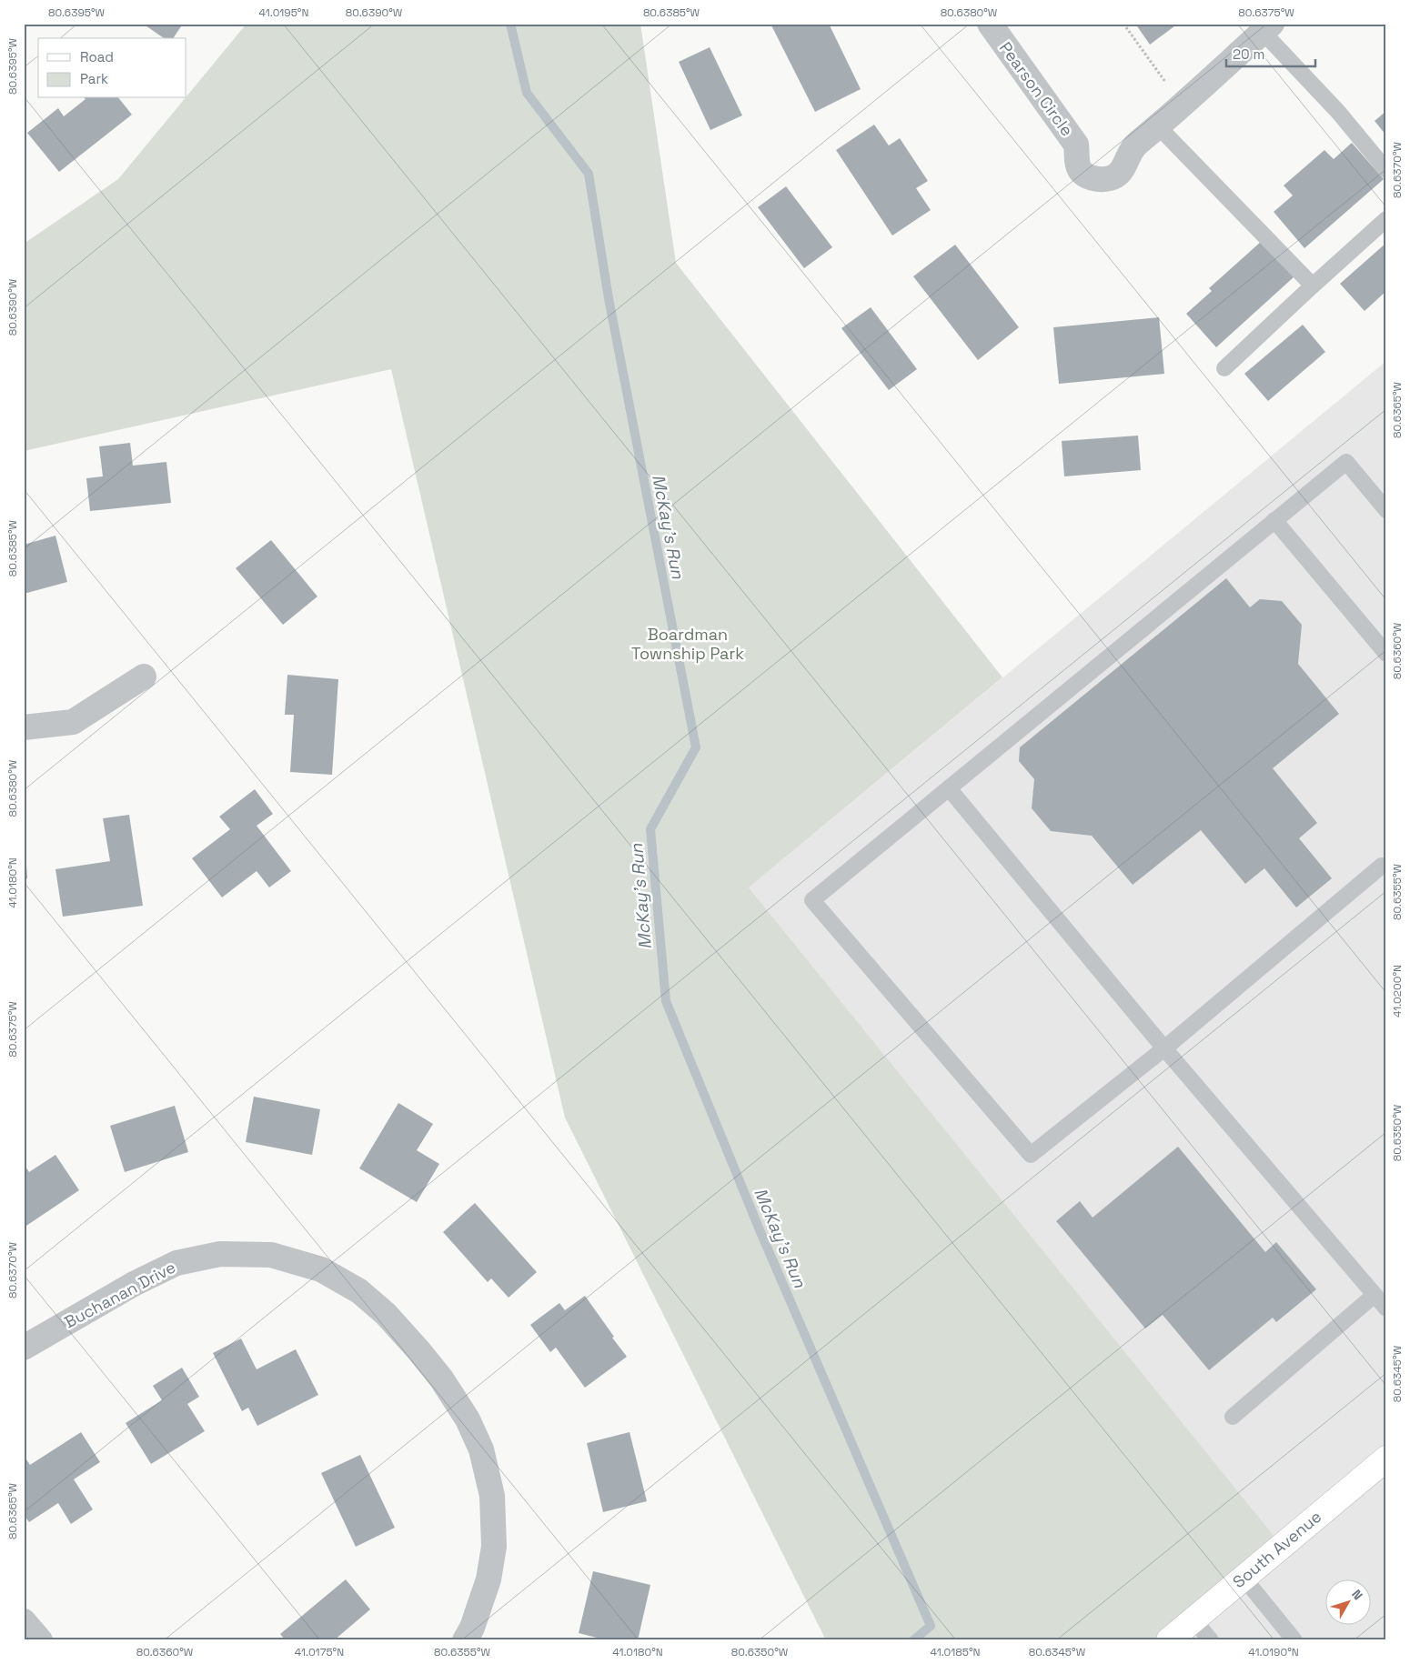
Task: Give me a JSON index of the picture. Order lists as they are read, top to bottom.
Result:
{
  "streets": {
    "main road": ["South Avenue"],
    "street": ["Pearson Circle", "Buchanan Drive"]
  },
  "water": ["McKay's Run"],
  "parks": ["Boardman Township Park"],
  "legend": ["Road", "Park"],
  "scale_bar": "20 m",
  "north": "top right",
  "coordinates": [
    "80.6395°W",
    "41.0195°N",
    "80.6390°W",
    "80.6385°W",
    "80.6380°W",
    "80.6375°W",
    "80.6370°W",
    "80.6365°W",
    "80.6360°W",
    "41.0180°N",
    "80.6355°W",
    "41.0200°N",
    "80.6350°W",
    "80.6345°W",
    "41.0175°N",
    "41.0185°N",
    "41.0190°N"
  ]
}
